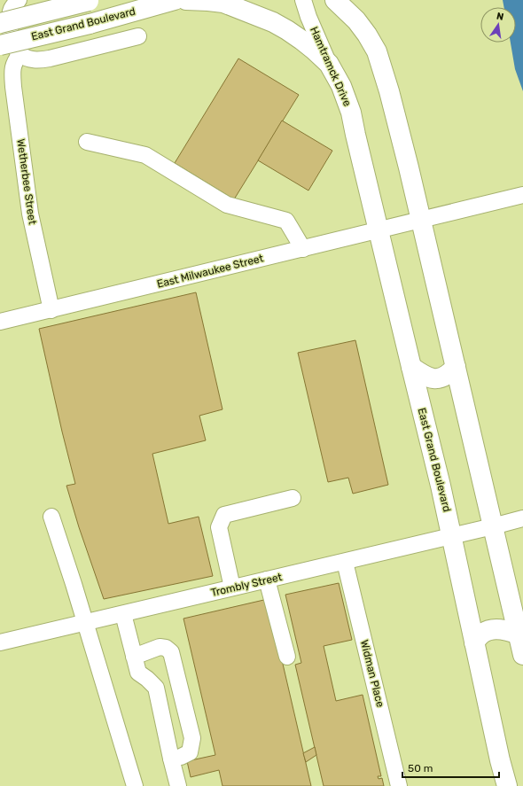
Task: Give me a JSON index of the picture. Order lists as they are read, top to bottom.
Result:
{
  "streets": {
    "main road": ["East Grand Boulevard", "Hamtramck Drive"],
    "street": [
      "Wetherbee Street",
      "East Milwaukee Street",
      "Trombly Street",
      "Widman Place"
    ]
  },
  "crossings": [
    ["East Grand Boulevard", "Hamtramck Drive"],
    ["East Grand Boulevard", "Wetherbee Street"],
    ["East Grand Boulevard", "East Milwaukee Street"],
    ["East Grand Boulevard", "Trombly Street"],
    ["Wetherbee Street", "East Milwaukee Street"],
    ["Trombly Street", "Widman Place"]
  ],
  "scale_bar": "50 m",
  "north": "top"
}
